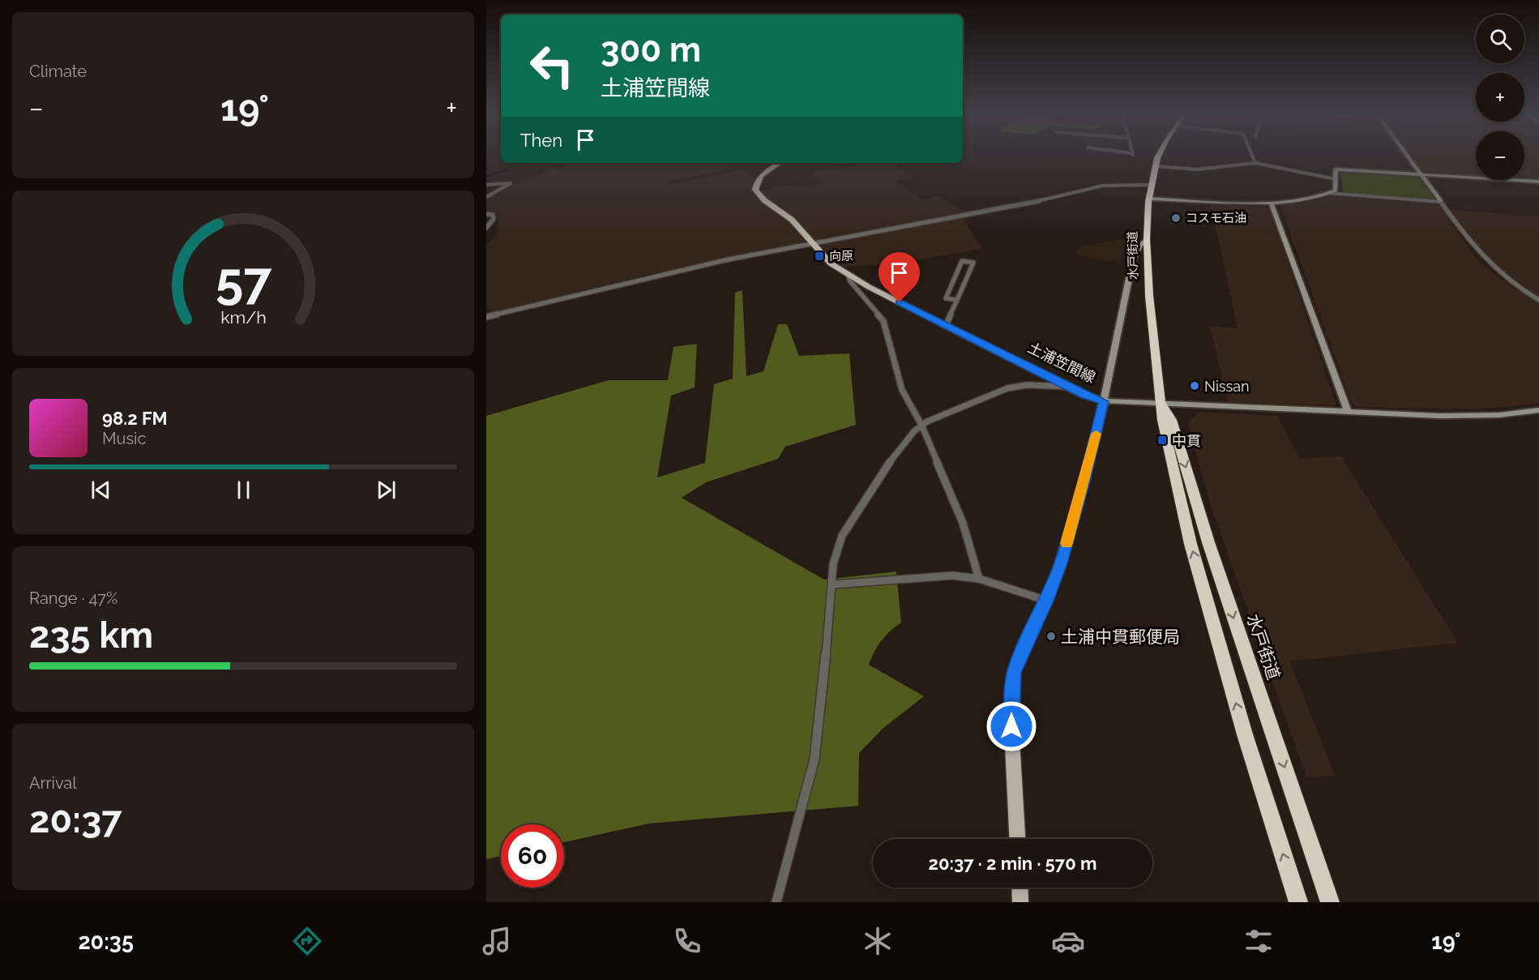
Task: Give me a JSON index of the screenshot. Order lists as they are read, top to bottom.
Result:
{
  "streets": {
    "highway": ["水戸街道"],
    "main road": ["土浦笠間線"]
  },
  "places": {
    "other": ["コスモ石油", "Nissan", "土浦中貫郵便局"],
    "transit": ["向原", "中貫"]
  },
  "page": {
    "tile": [
      "Climate",
      ["Range · 47%", "235 km"],
      ["Arrival", "20:37"]
    ],
    "map_buttons": ["+", "−"],
    "turn": ["300 m", "土浦笠間線"],
    "heat": ["−", "19°", "+"],
    "then": "Then",
    "song": ["98.2 FM", "Music"],
    "limit": "60",
    "trip": "20:37 · 2 min · 570 m",
    "tabs": ["20:35", "19°"],
    "gauge": ["57", "km/h"]
  }
}
